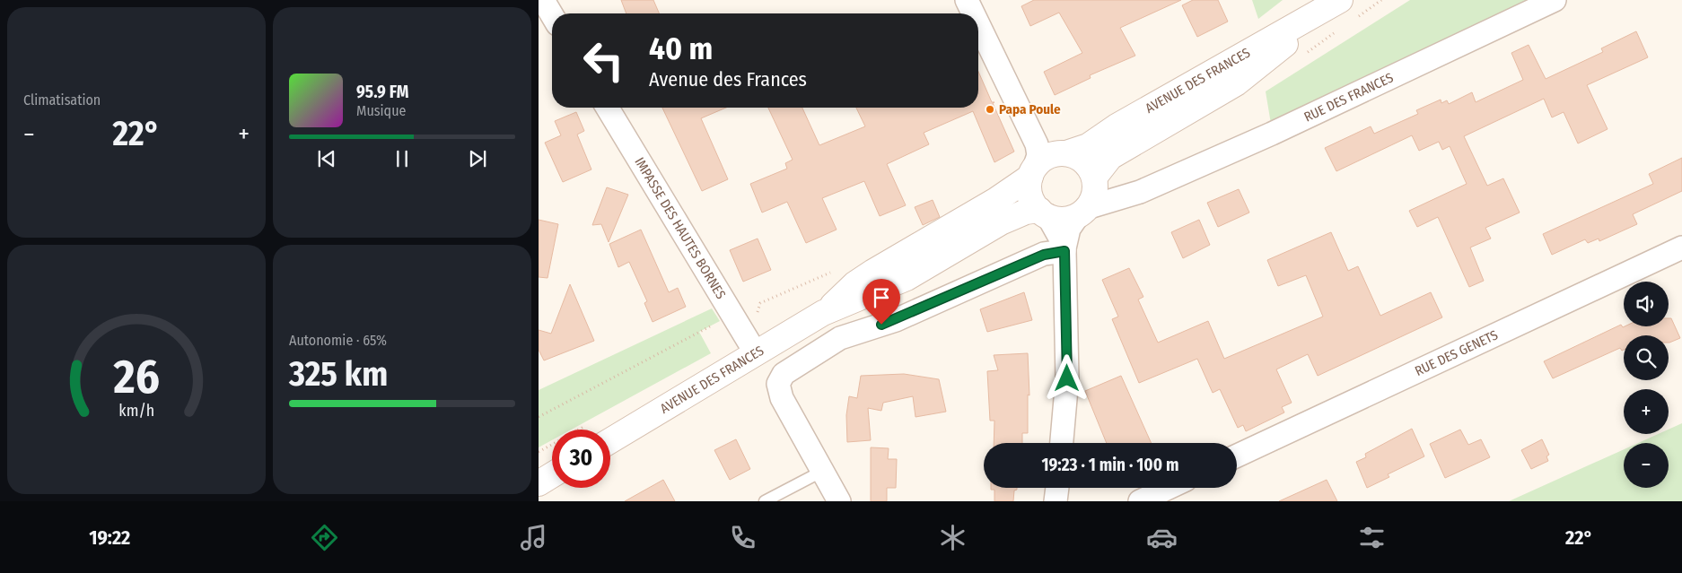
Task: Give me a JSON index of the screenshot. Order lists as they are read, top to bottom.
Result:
{
  "streets": {
    "main road": ["AVENUE DES FRANCES"],
    "street": ["RUE DES FRANCES", "IMPASSE DES HAUTES BORNES", "RUE DES GENETS"]
  },
  "crossings": [
    ["AVENUE DES FRANCES", "RUE DES FRANCES"],
    ["AVENUE DES FRANCES", "IMPASSE DES HAUTES BORNES"]
  ],
  "places": ["Papa Poule"],
  "page": {
    "tile": [
      "Climatisation",
      ["Autonomie · 65%", "325 km"]
    ],
    "turn": ["40 m", "Avenue des Frances"],
    "song": ["95.9 FM", "Musique"],
    "heat": ["−", "22°", "+"],
    "map_buttons": ["+", "−"],
    "limit": "30",
    "trip": "19:23 · 1 min · 100 m",
    "tabs": ["19:22", "22°"],
    "gauge": ["26", "km/h"]
  }
}
